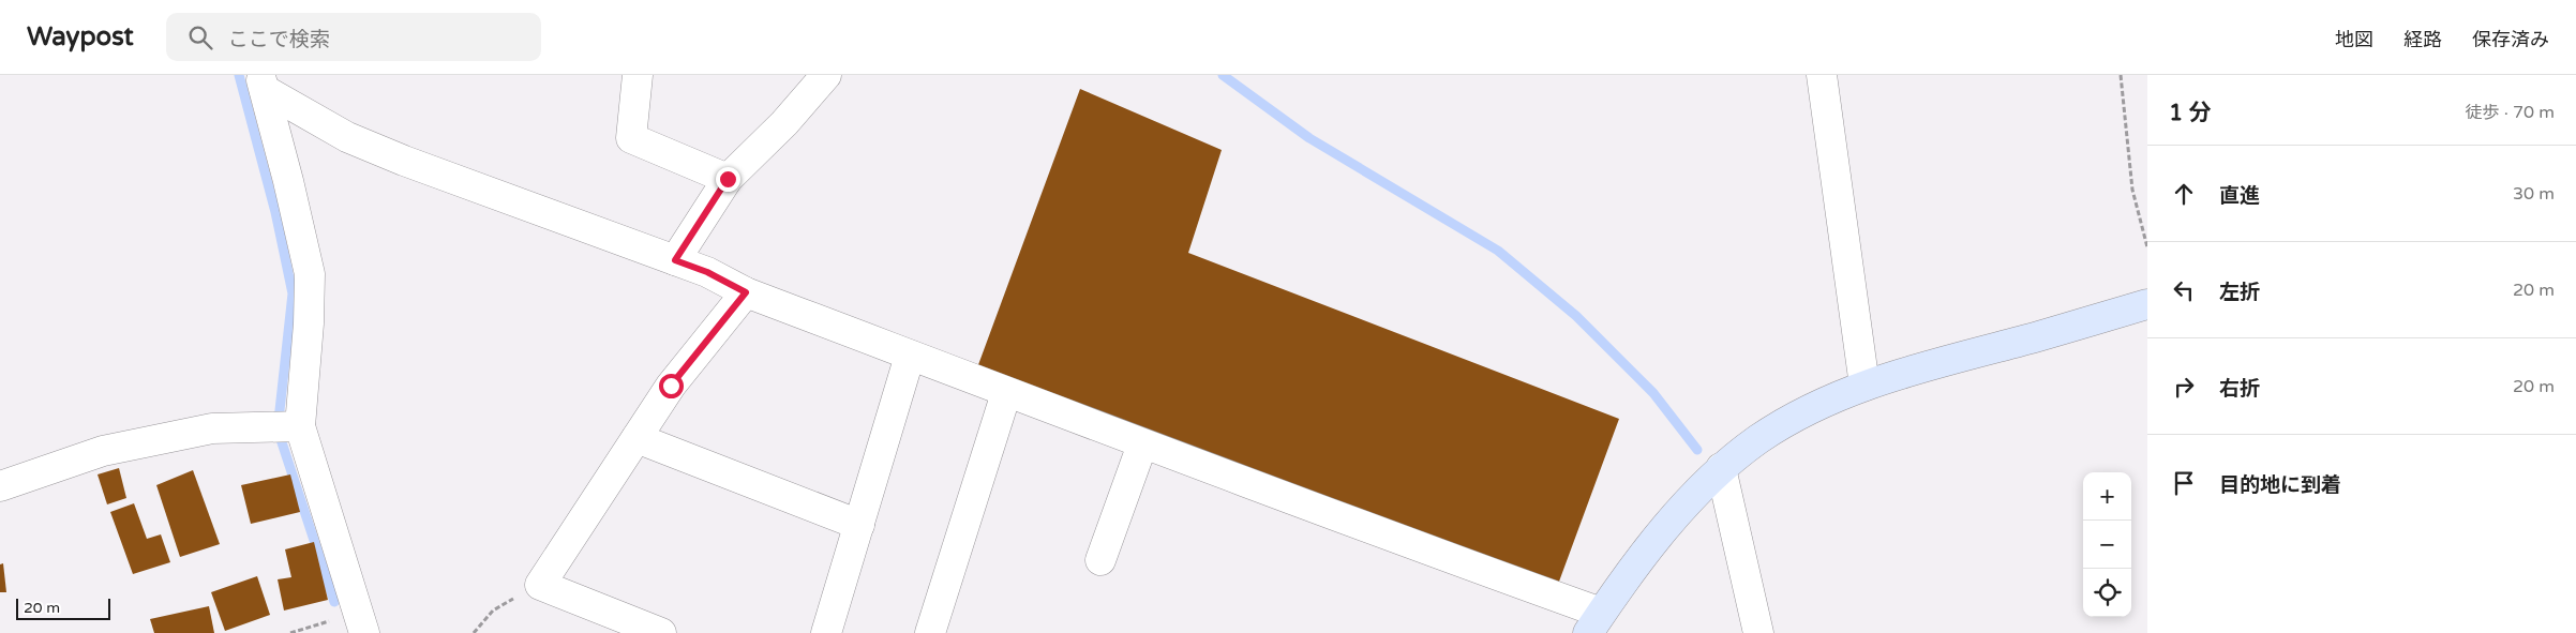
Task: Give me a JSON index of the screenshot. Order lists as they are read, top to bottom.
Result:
{
  "scale_bar": "20 m",
  "page": {
    "header": "Waypost",
    "search": "ここで検索",
    "nav": ["地図", "経路", "保存済み"],
    "heading": ["1 分", "徒歩 · 70 m"],
    "list": [
      ["直進", "30 m"],
      ["左折", "20 m"],
      ["右折", "20 m"],
      "目的地に到着"
    ],
    "map_buttons": ["+", "−"],
    "scale": "20 m"
  }
}
